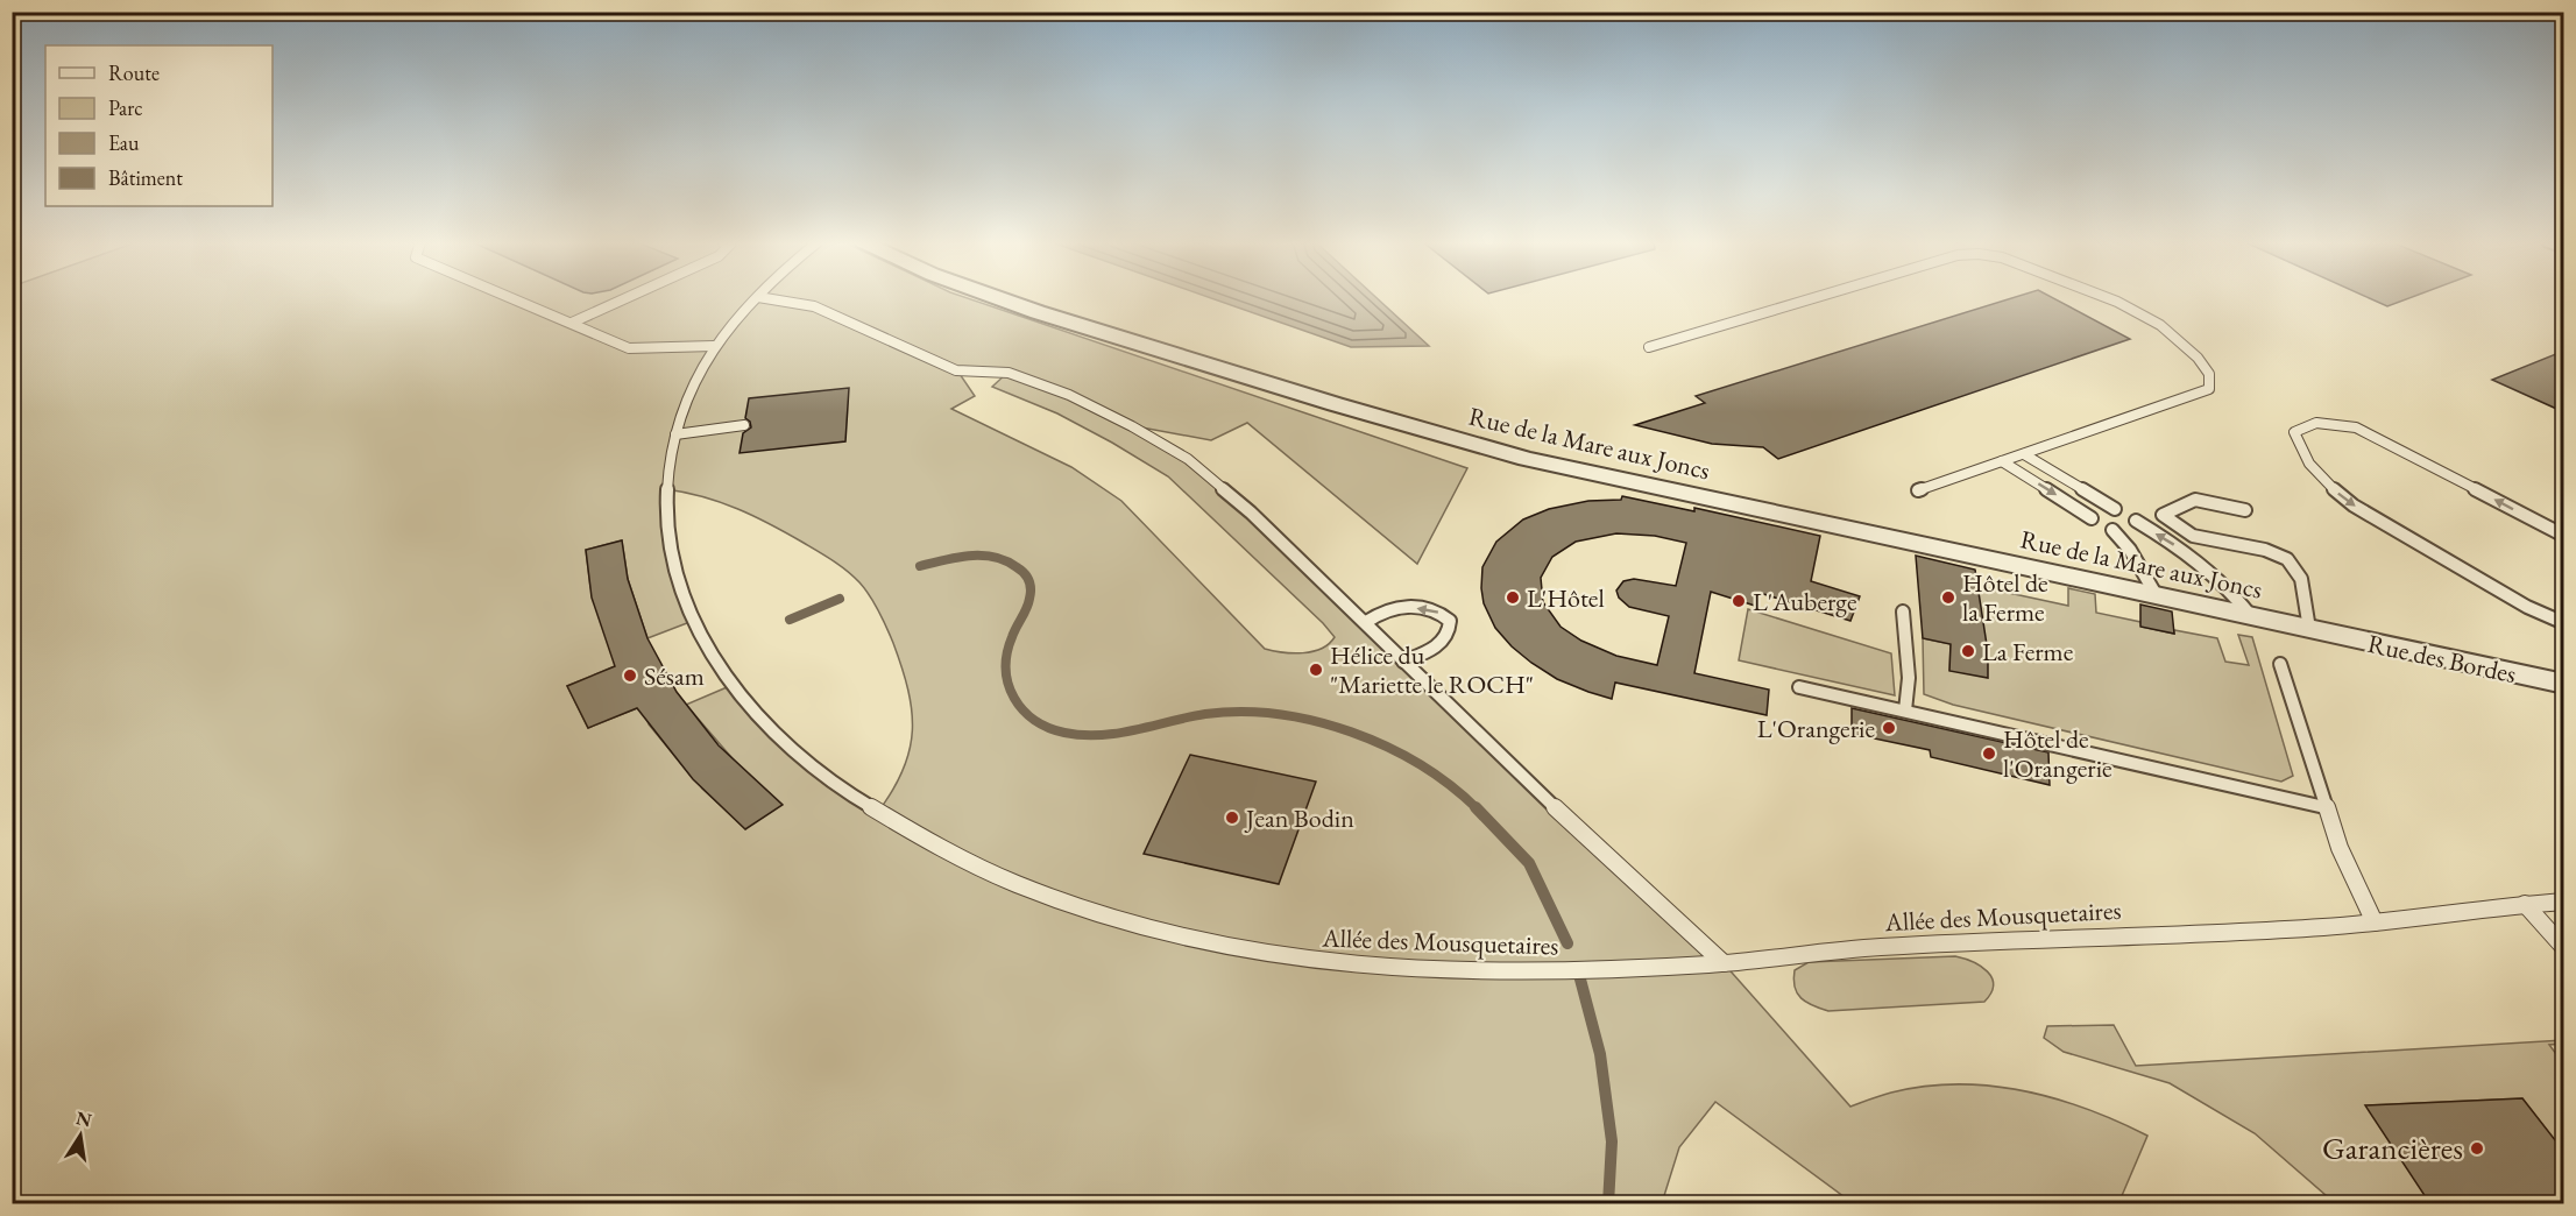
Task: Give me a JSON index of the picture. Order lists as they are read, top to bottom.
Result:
{
  "streets": {
    "street": ["Rue de la Mare aux Joncs", "Rue des Bordes"],
    "lane": ["Allée des Mousquetaires"]
  },
  "crossings": [
    ["Rue de la Mare aux Joncs", "Rue des Bordes"]
  ],
  "places": [
    "L'Hôtel",
    "Hôtel de la Ferme",
    "L'Auberge",
    "La Ferme",
    "Hélice du \"Mariette le ROCH\"",
    "Sésam",
    "L'Orangerie",
    "Hôtel de l'Orangerie",
    "Jean Bodin",
    "Garancières"
  ],
  "legend": [
    "Route",
    "Parc",
    "Eau",
    "Bâtiment"
  ],
  "north": "top"
}
